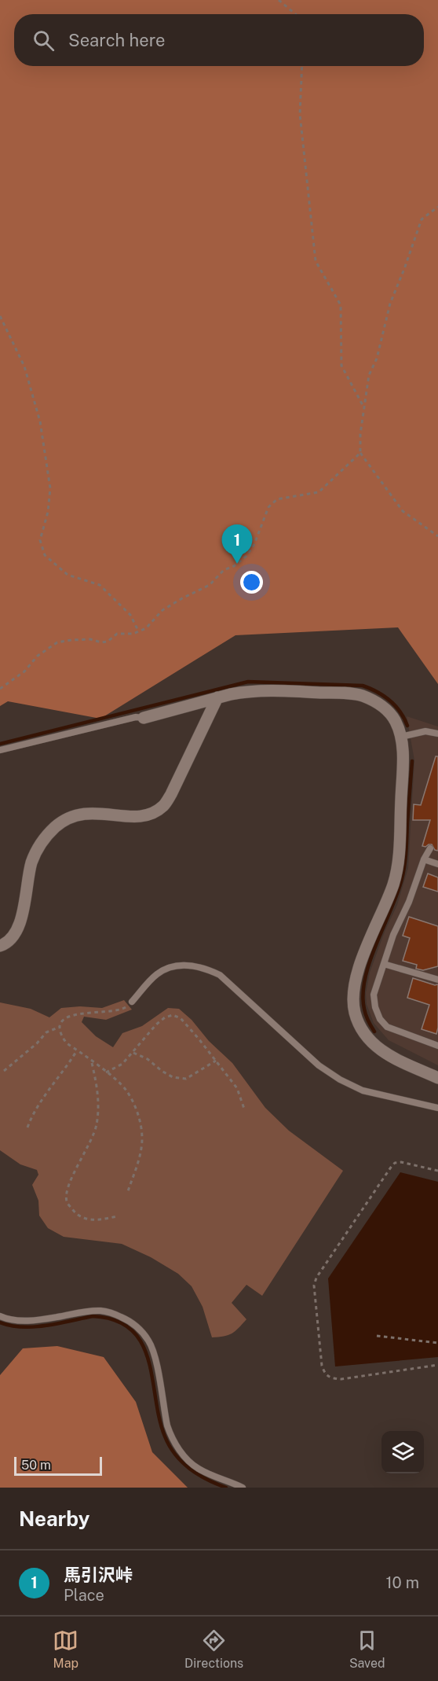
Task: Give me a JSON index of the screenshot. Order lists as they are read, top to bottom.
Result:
{
  "scale_bar": "50 m",
  "page": {
    "search": "Search here",
    "pins": "1",
    "scale": "50 m",
    "heading": "Nearby",
    "list": [
      {
        "mark": "1",
        "name": "馬引沢峠",
        "note": "Place",
        "value": "10 m"
      }
    ],
    "nav": ["Map", "Directions", "Saved"]
  }
}
